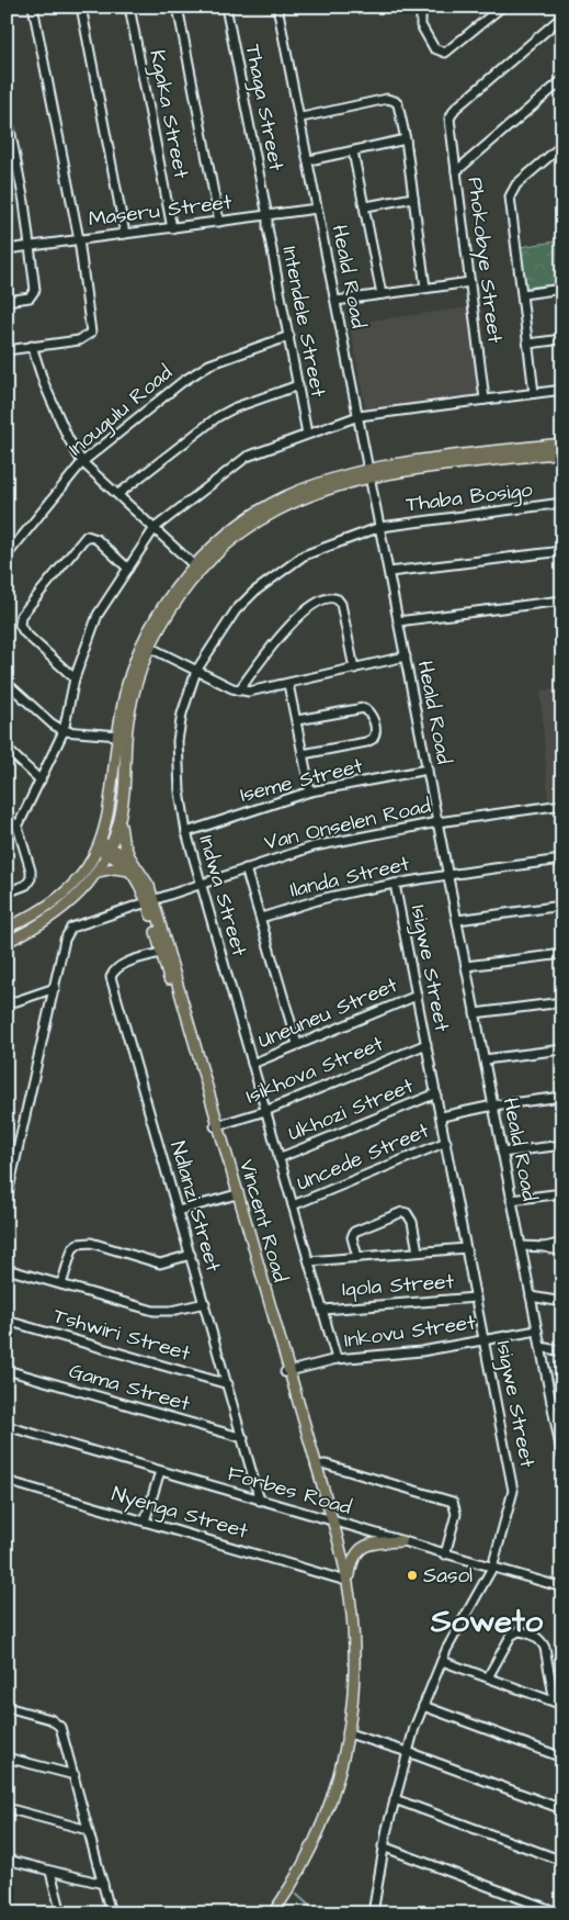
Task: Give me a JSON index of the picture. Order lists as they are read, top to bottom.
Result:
{
  "streets": {
    "main road": ["Vincent Road"],
    "street": [
      "Thaga Street",
      "Kgaka Street",
      "Maseru Street",
      "Phokobye Street",
      "Heald Road",
      "Intendele Street",
      "Inougulu Road",
      "Thaba Bosigo",
      "Iseme Street",
      "Van Onselen Road",
      "Ilanda Street",
      "Indwa Street",
      "Isigwe Street",
      "Uneuneu Street",
      "Isikhova Street",
      "Ukhozi Street",
      "Uncede Street",
      "Ndlanzi Street",
      "Iqola Street",
      "Inkovu Street",
      "Tshwiri Street",
      "Gama Street",
      "Forbes Road",
      "Nyenga Street"
    ]
  },
  "crossings": [
    ["Thaga Street", "Maseru Street"],
    ["Thaga Street", "Intendele Street"],
    ["Kgaka Street", "Maseru Street"],
    ["Maseru Street", "Heald Road"],
    ["Maseru Street", "Intendele Street"],
    ["Heald Road", "Thaba Bosigo"],
    ["Heald Road", "Iseme Street"],
    ["Heald Road", "Van Onselen Road"],
    ["Heald Road", "Ilanda Street"],
    ["Heald Road", "Indwa Street"],
    ["Heald Road", "Inkovu Street"],
    ["Intendele Street", "Inougulu Road"],
    ["Thaba Bosigo", "Indwa Street"],
    ["Iseme Street", "Indwa Street"],
    ["Van Onselen Road", "Indwa Street"],
    ["Van Onselen Road", "Vincent Road"],
    ["Ilanda Street", "Isigwe Street"],
    ["Indwa Street", "Uneuneu Street"],
    ["Indwa Street", "Isikhova Street"],
    ["Indwa Street", "Ukhozi Street"],
    ["Indwa Street", "Uncede Street"],
    ["Indwa Street", "Iqola Street"],
    ["Indwa Street", "Inkovu Street"],
    ["Isigwe Street", "Uneuneu Street"],
    ["Isigwe Street", "Isikhova Street"],
    ["Isigwe Street", "Ukhozi Street"],
    ["Isigwe Street", "Uncede Street"],
    ["Isigwe Street", "Iqola Street"],
    ["Isigwe Street", "Inkovu Street"],
    ["Isigwe Street", "Forbes Road"],
    ["Isikhova Street", "Vincent Road"],
    ["Ndlanzi Street", "Vincent Road"],
    ["Ndlanzi Street", "Tshwiri Street"],
    ["Ndlanzi Street", "Gama Street"],
    ["Ndlanzi Street", "Forbes Road"],
    ["Vincent Road", "Inkovu Street"],
    ["Vincent Road", "Forbes Road"],
    ["Vincent Road", "Nyenga Street"]
  ],
  "districts": ["Soweto"],
  "places": ["Sasol"]
}
